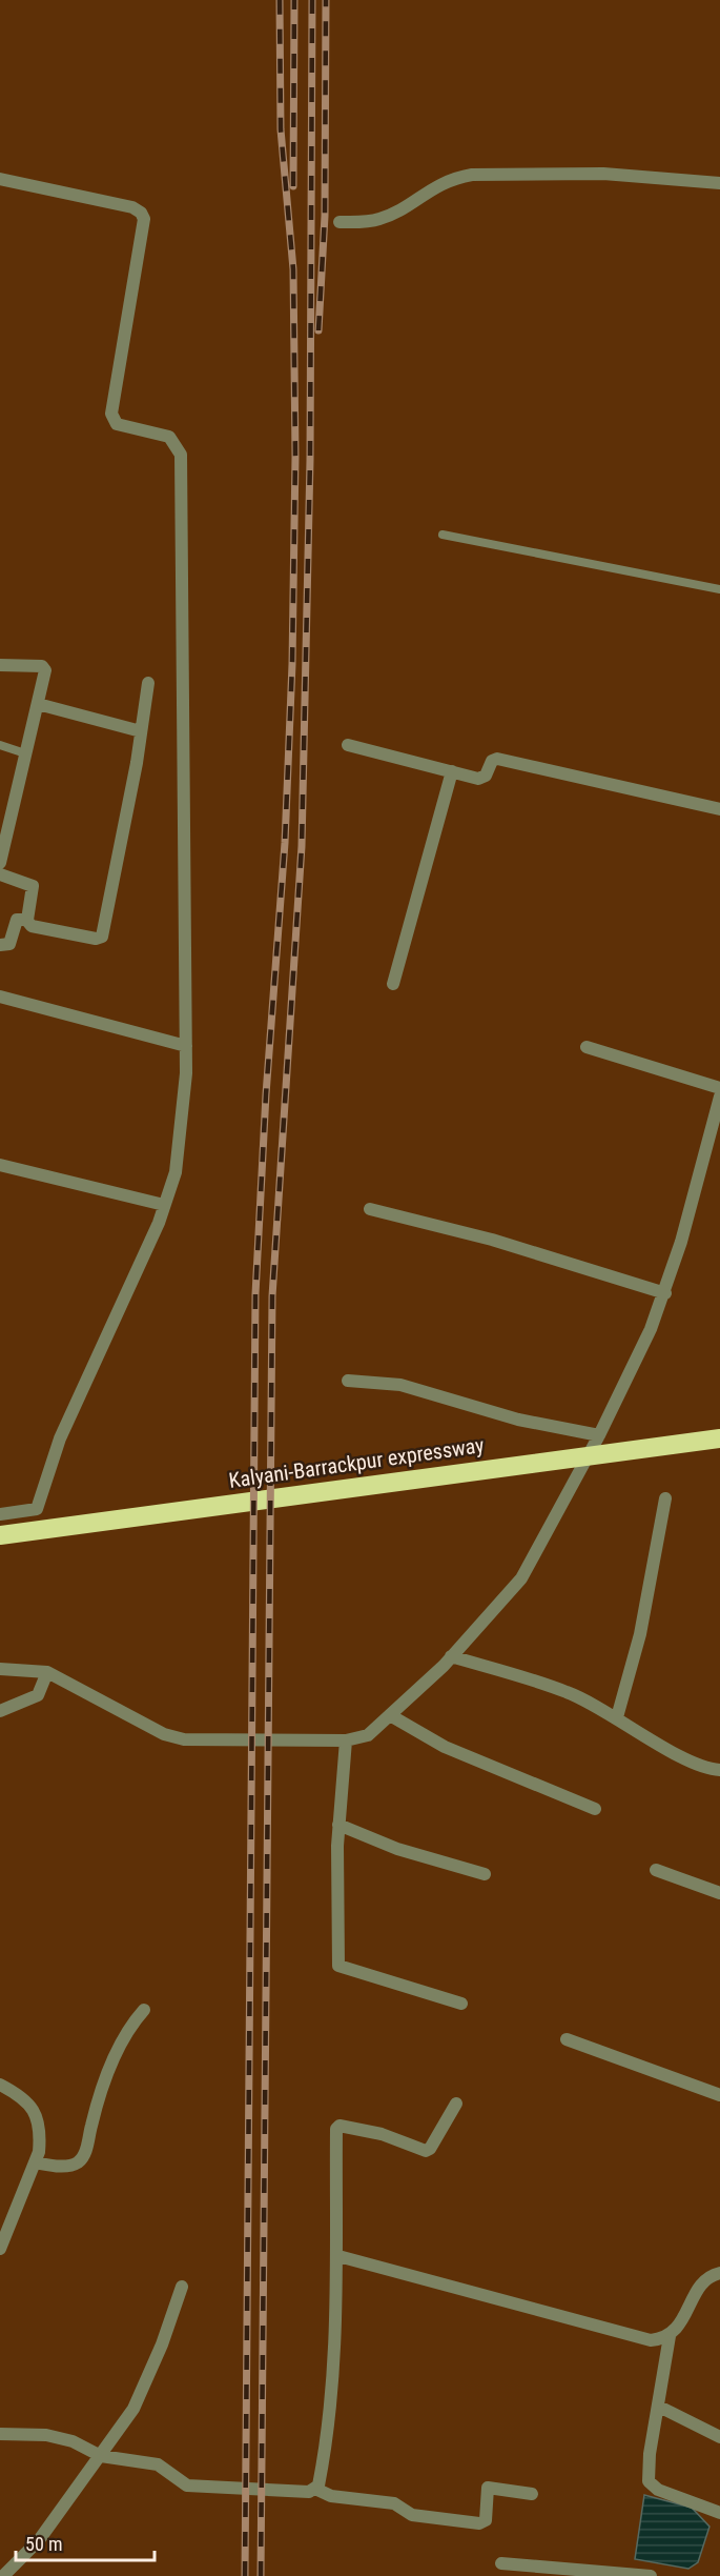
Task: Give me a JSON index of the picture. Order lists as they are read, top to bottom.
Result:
{
  "streets": {
    "highway": ["Kalyani-Barrackpur expressway"]
  },
  "scale_bar": "50 m"
}
